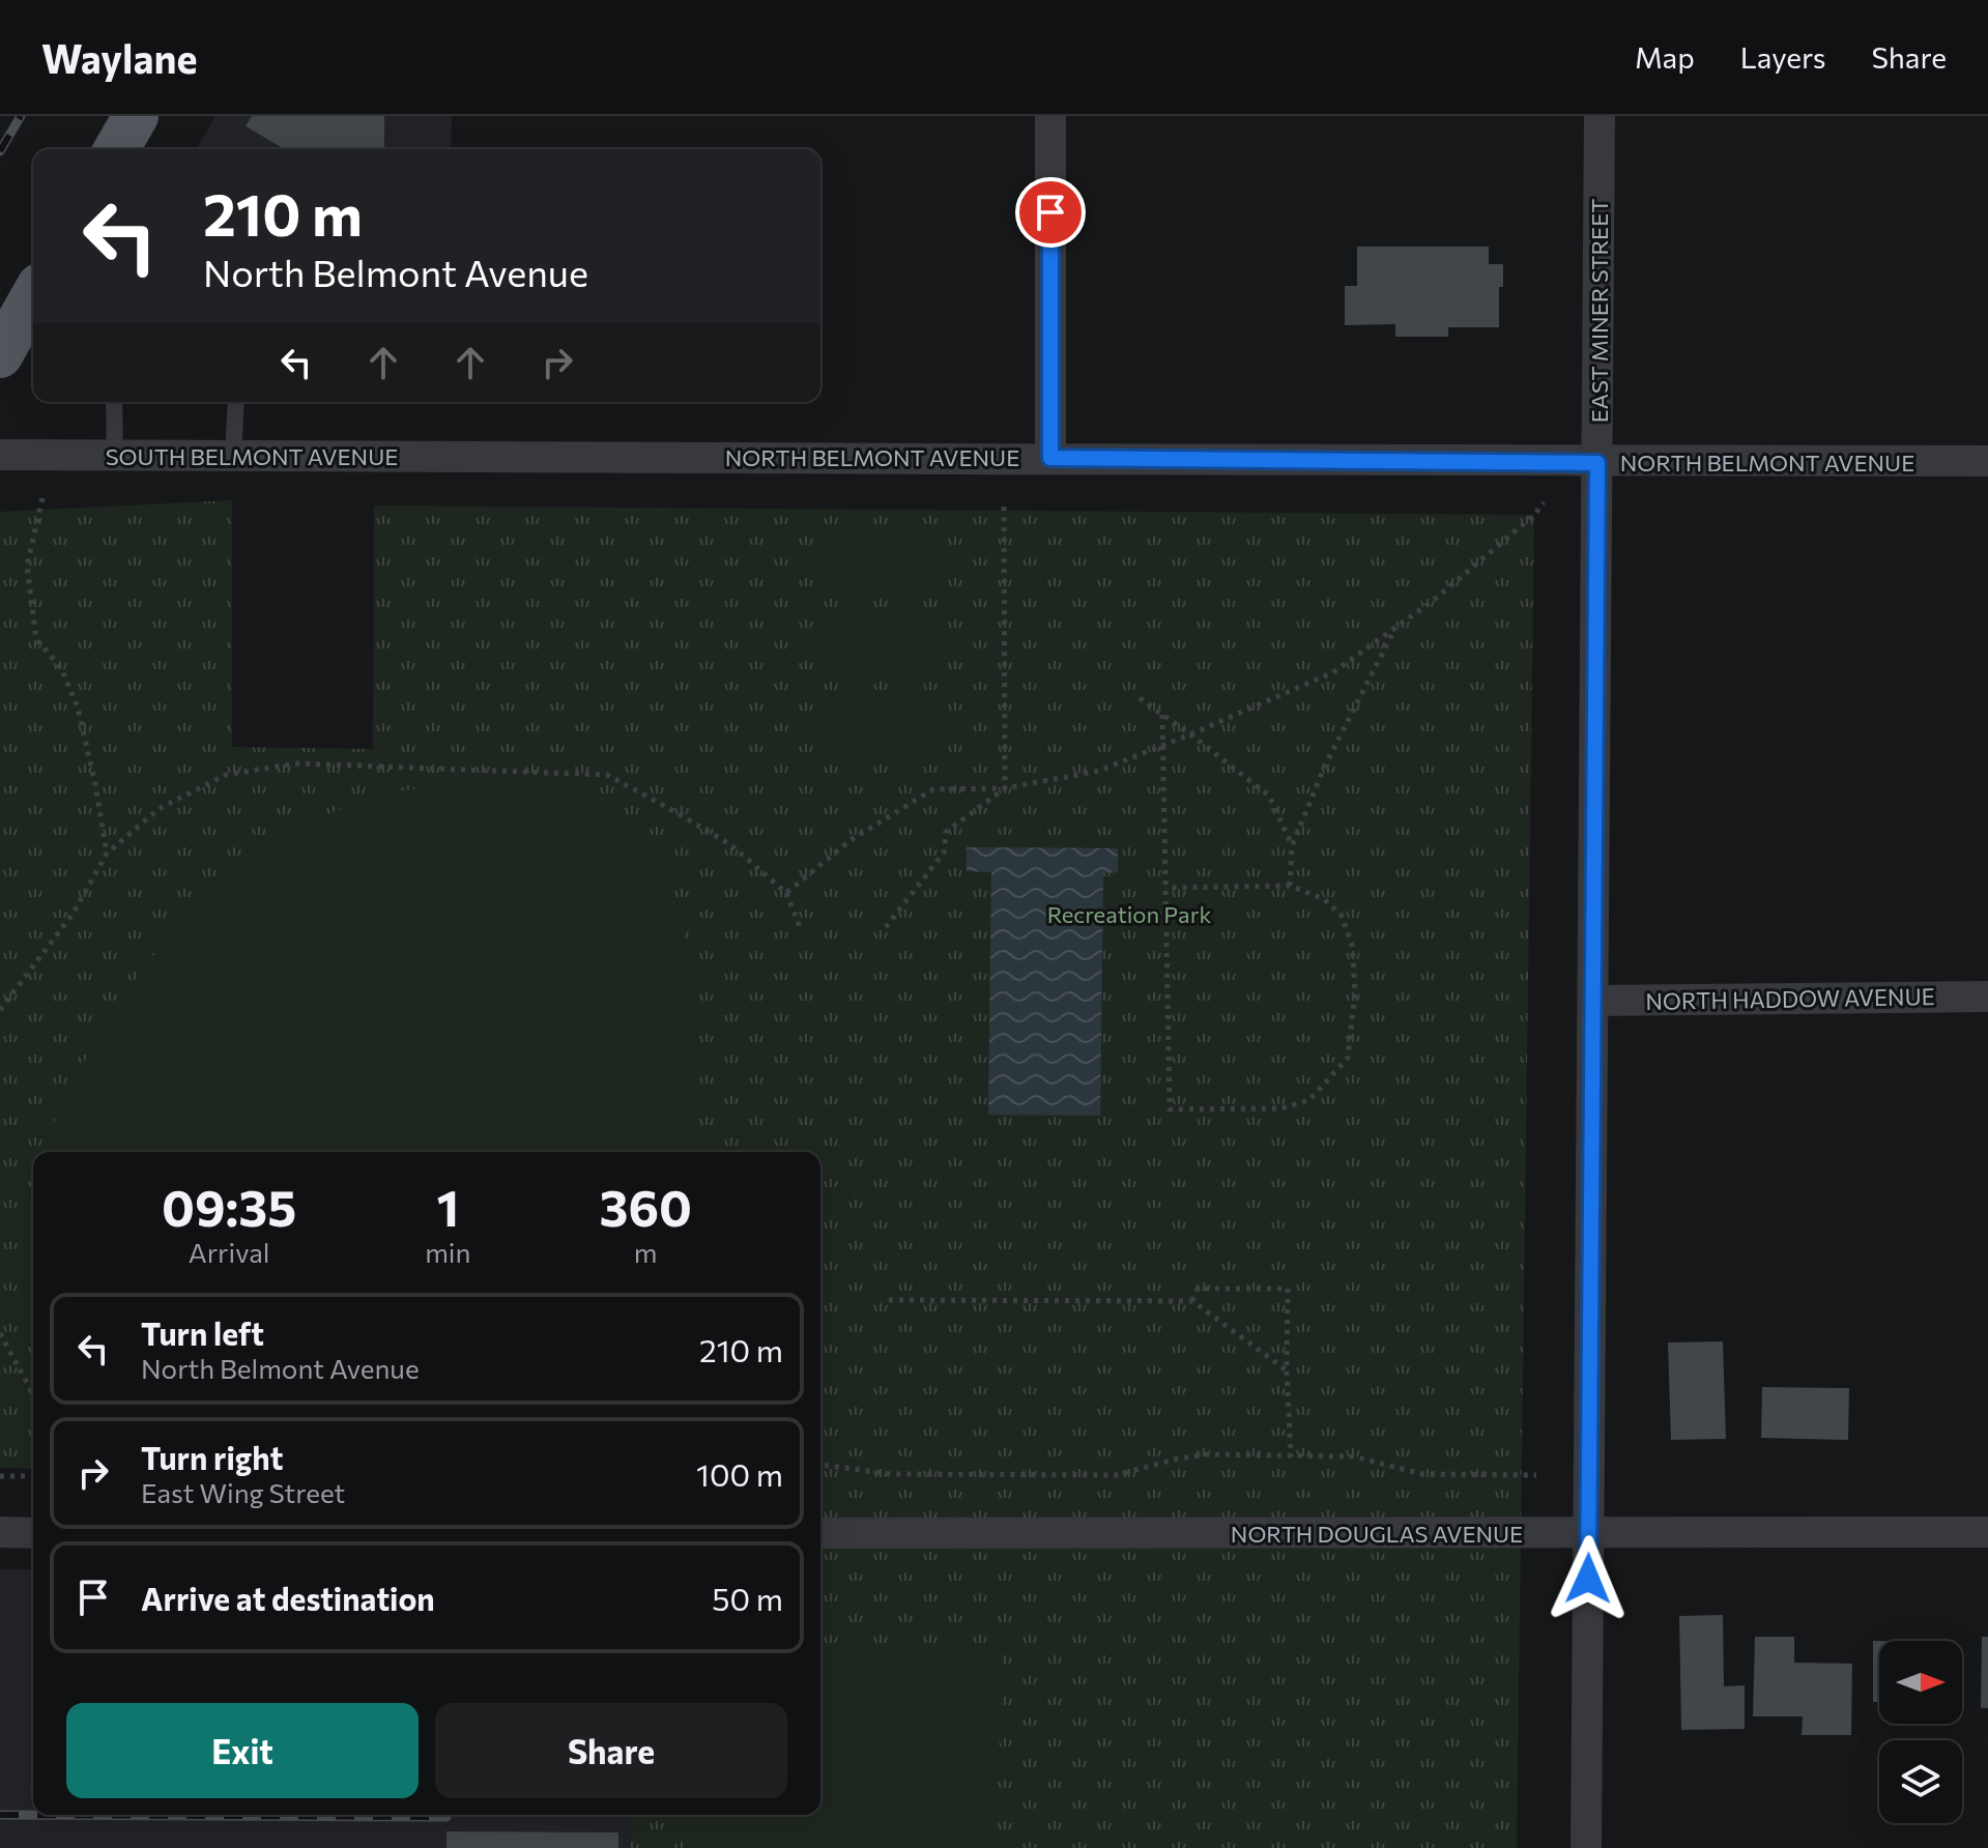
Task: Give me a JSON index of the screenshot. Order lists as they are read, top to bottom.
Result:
{
  "streets": {
    "street": [
      "EAST MINER STREET",
      "SOUTH BELMONT AVENUE",
      "NORTH BELMONT AVENUE",
      "NORTH HADDOW AVENUE",
      "NORTH DOUGLAS AVENUE"
    ]
  },
  "crossings": [
    ["EAST MINER STREET", "NORTH BELMONT AVENUE"],
    ["EAST MINER STREET", "NORTH HADDOW AVENUE"],
    ["EAST MINER STREET", "NORTH DOUGLAS AVENUE"],
    ["SOUTH BELMONT AVENUE", "NORTH BELMONT AVENUE"]
  ],
  "parks": ["Recreation Park"],
  "north": "right",
  "page": {
    "header": "Waylane",
    "nav": ["Map", "Layers", "Share"],
    "turn": ["210 m", "North Belmont Avenue"],
    "eta": [
      "09:35",
      "Arrival",
      "1",
      "min",
      "360",
      "m"
    ],
    "list": [
      {
        "name": "Turn left",
        "note": "North Belmont Avenue",
        "value": "210 m"
      },
      {
        "name": "Turn right",
        "note": "East Wing Street",
        "value": "100 m"
      },
      {
        "name": "Arrive at destination",
        "value": "50 m"
      }
    ],
    "buttons": ["Exit", "Share"]
  }
}
